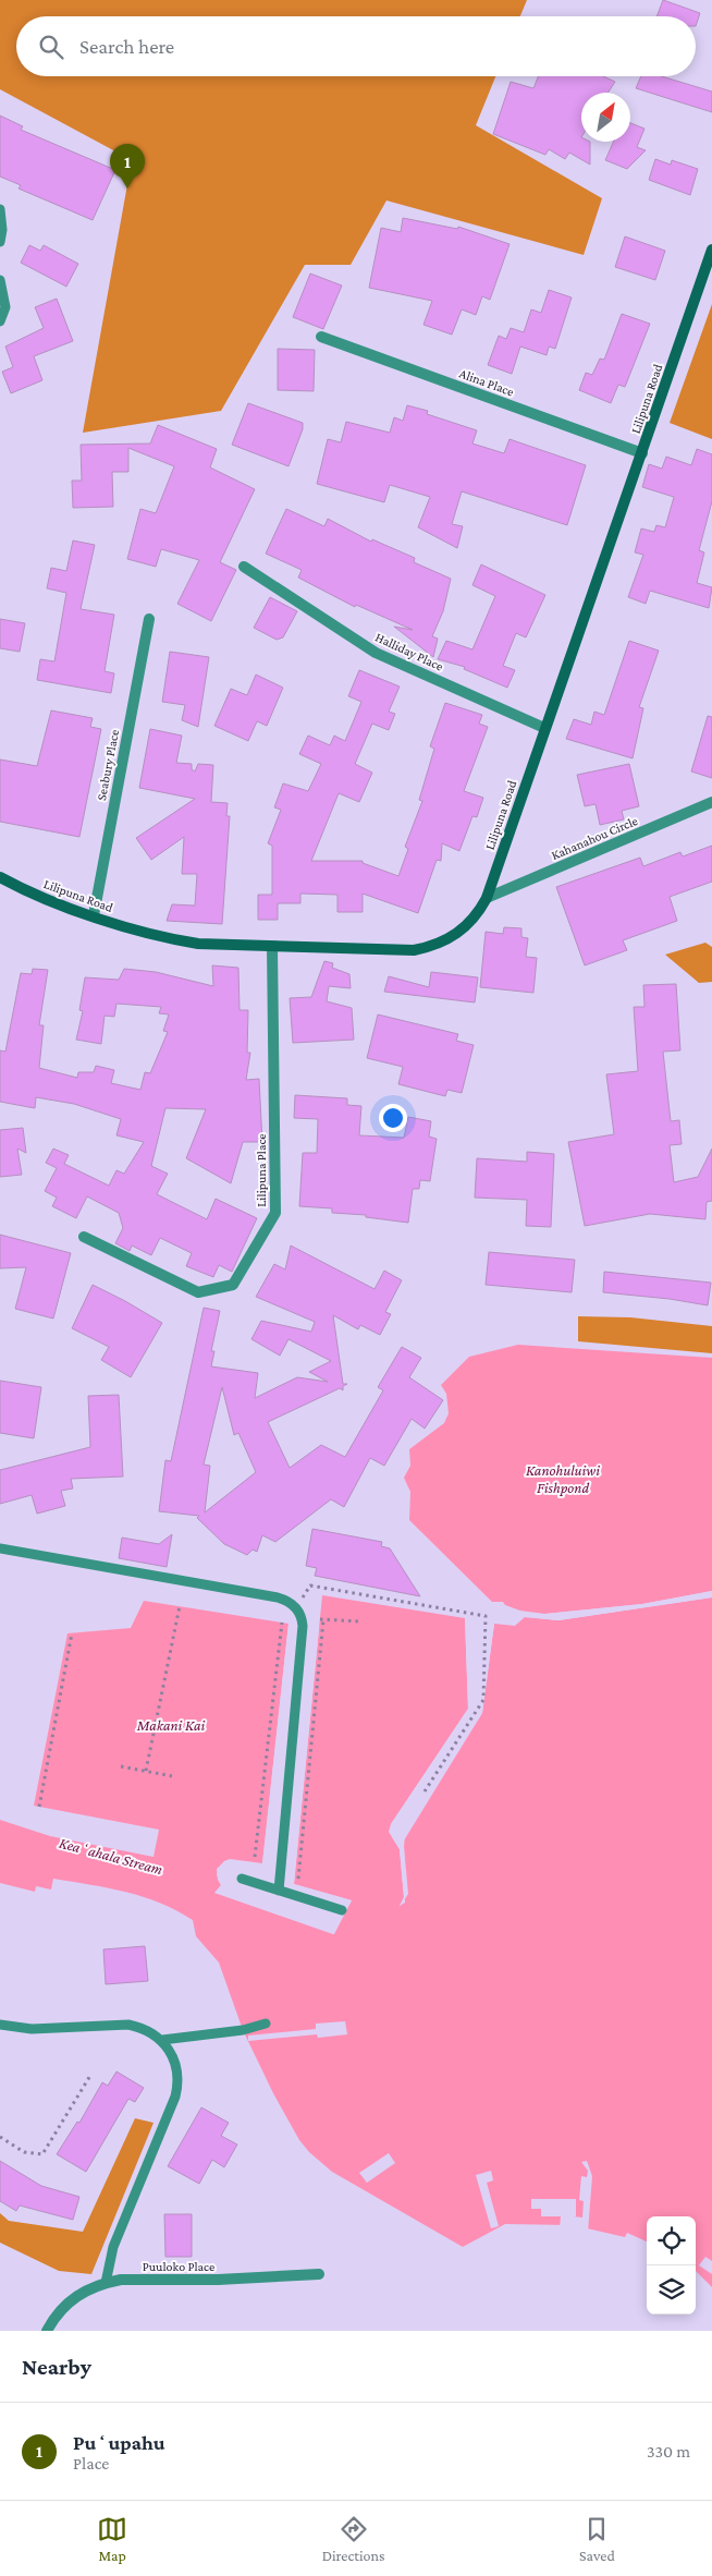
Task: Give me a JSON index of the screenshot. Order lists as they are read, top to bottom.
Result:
{
  "streets": {
    "street": [
      "Alina Place",
      "Lilipuna Road",
      "Halliday Place",
      "Seabury Place",
      "Kahanahou Circle",
      "Lilipuna Place",
      "Puuloko Place"
    ]
  },
  "crossings": [
    ["Alina Place", "Lilipuna Road"],
    ["Lilipuna Road", "Halliday Place"],
    ["Lilipuna Road", "Seabury Place"],
    ["Lilipuna Road", "Kahanahou Circle"],
    ["Lilipuna Road", "Lilipuna Place"]
  ],
  "water": ["Kanohuluiwi Fishpond", "Makani Kai", "Keaʻahala Stream"],
  "north": "top right",
  "page": {
    "search": "Search here",
    "pins": "1",
    "heading": "Nearby",
    "list": [
      {
        "mark": "1",
        "name": "Puʻupahu",
        "note": "Place",
        "value": "330 m"
      }
    ],
    "nav": ["Map", "Directions", "Saved"]
  }
}
